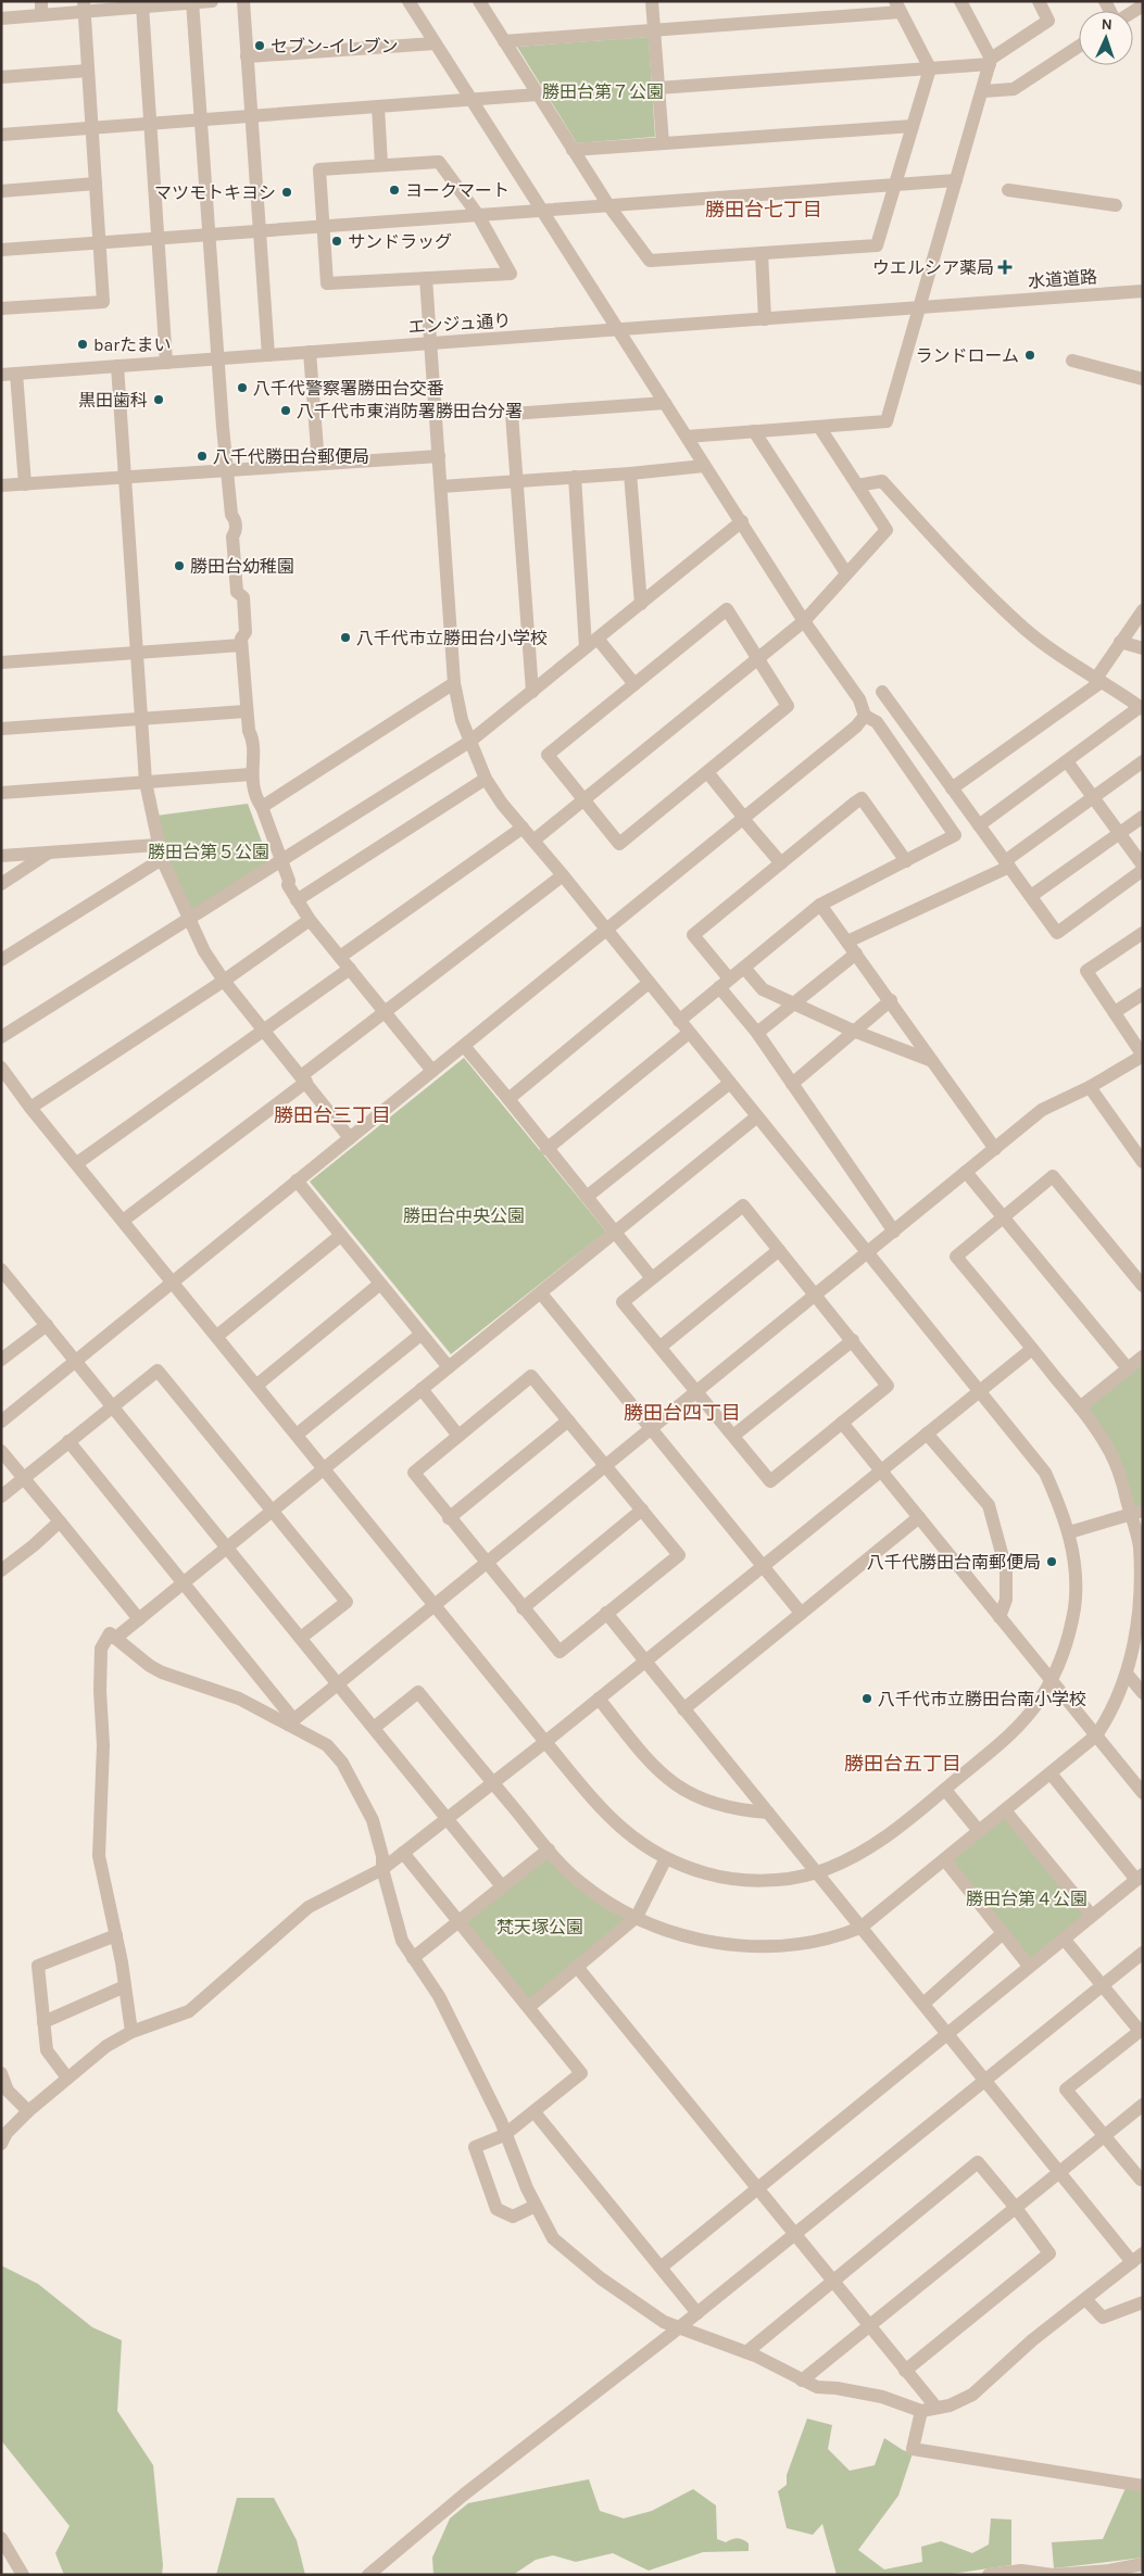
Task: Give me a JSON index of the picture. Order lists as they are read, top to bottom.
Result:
{
  "streets": {
    "street": ["水道道路", "エンジュ通り"]
  },
  "crossings": [
    ["水道道路", "エンジュ通り"]
  ],
  "districts": [
    "勝田台七丁目",
    "勝田台三丁目",
    "勝田台四丁目",
    "勝田台五丁目"
  ],
  "parks": [
    "勝田台第７公園",
    "勝田台第５公園",
    "勝田台中央公園",
    "勝田台第４公園",
    "梵天塚公園"
  ],
  "places": {
    "other": [
      "セブン-イレブン",
      "ヨークマート",
      "マツモトキヨシ",
      "サンドラッグ",
      "barたまい",
      "ランドローム",
      "八千代警察署勝田台交番",
      "黒田歯科",
      "八千代市東消防署勝田台分署",
      "八千代勝田台郵便局",
      "勝田台幼稚園",
      "八千代市立勝田台小学校",
      "八千代勝田台南郵便局",
      "八千代市立勝田台南小学校"
    ],
    "health": ["ウエルシア薬局"]
  },
  "north": "top"
}
